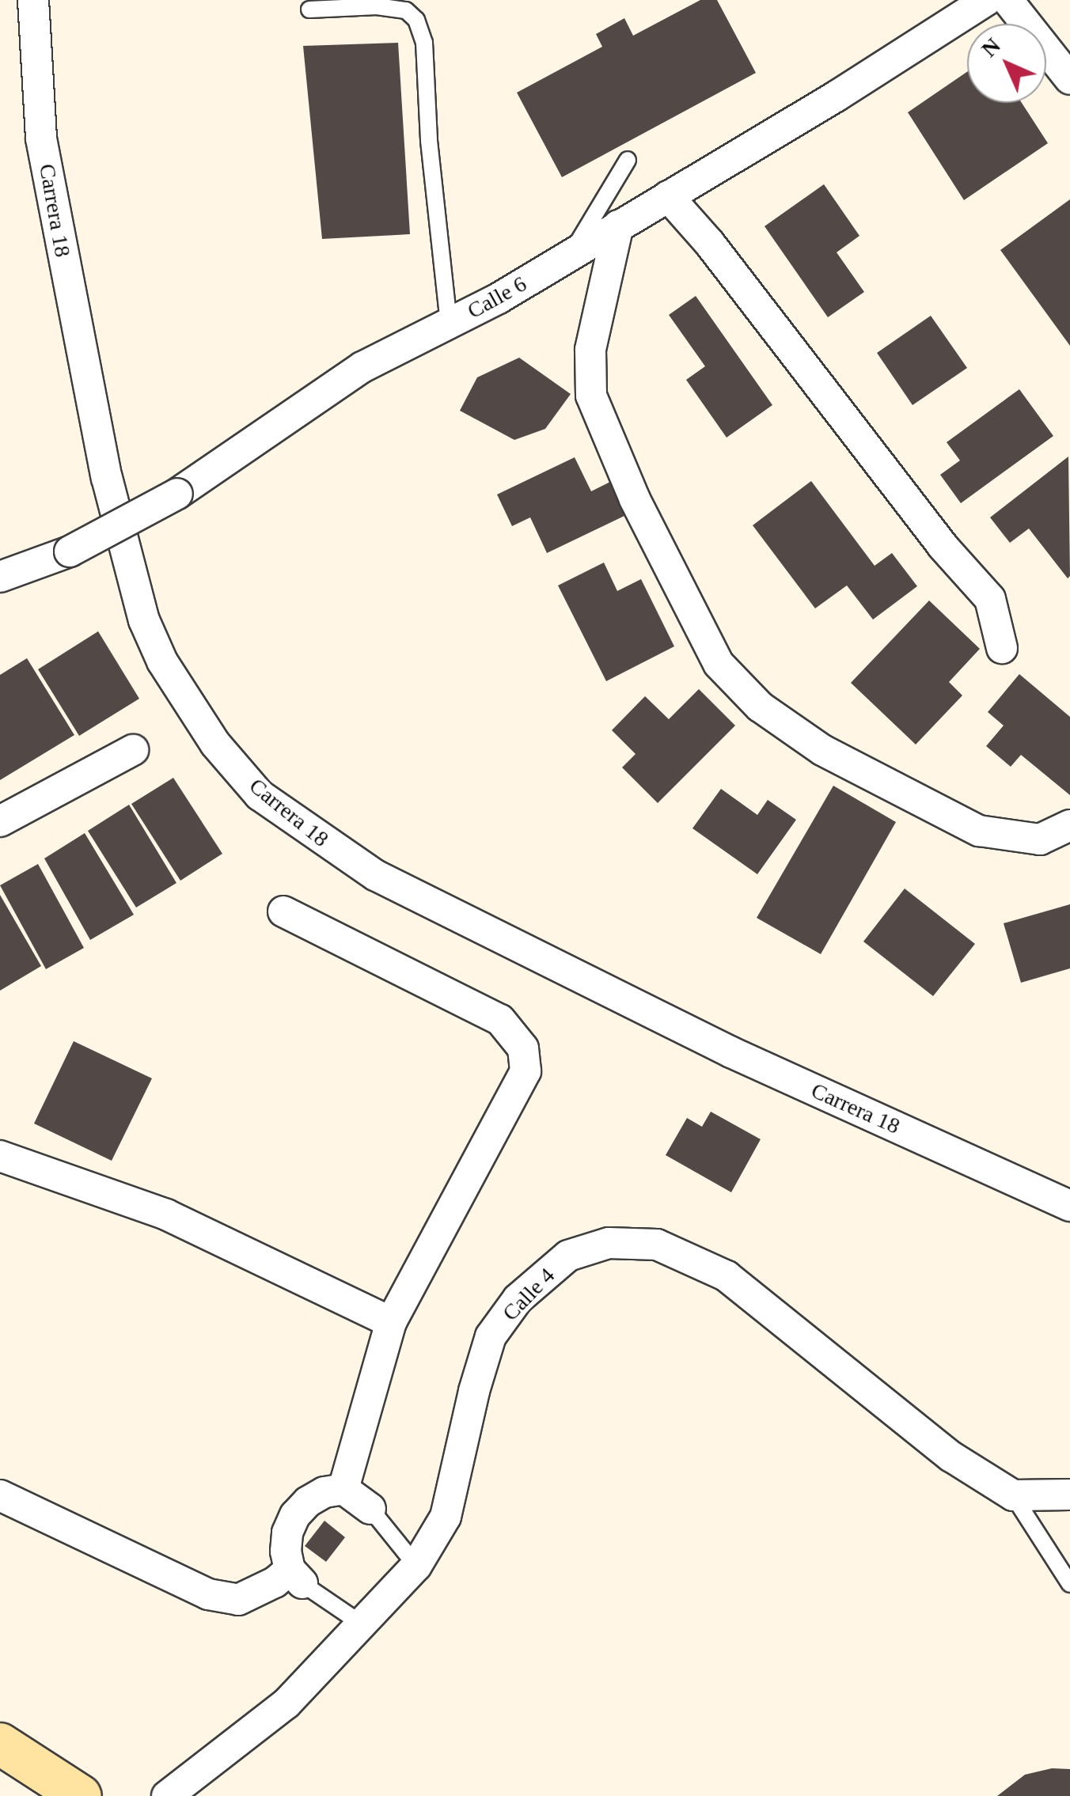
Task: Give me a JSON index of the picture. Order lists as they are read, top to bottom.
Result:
{
  "streets": {
    "street": ["Carrera 18", "Calle 6", "Calle 4"]
  },
  "north": "top left"
}
